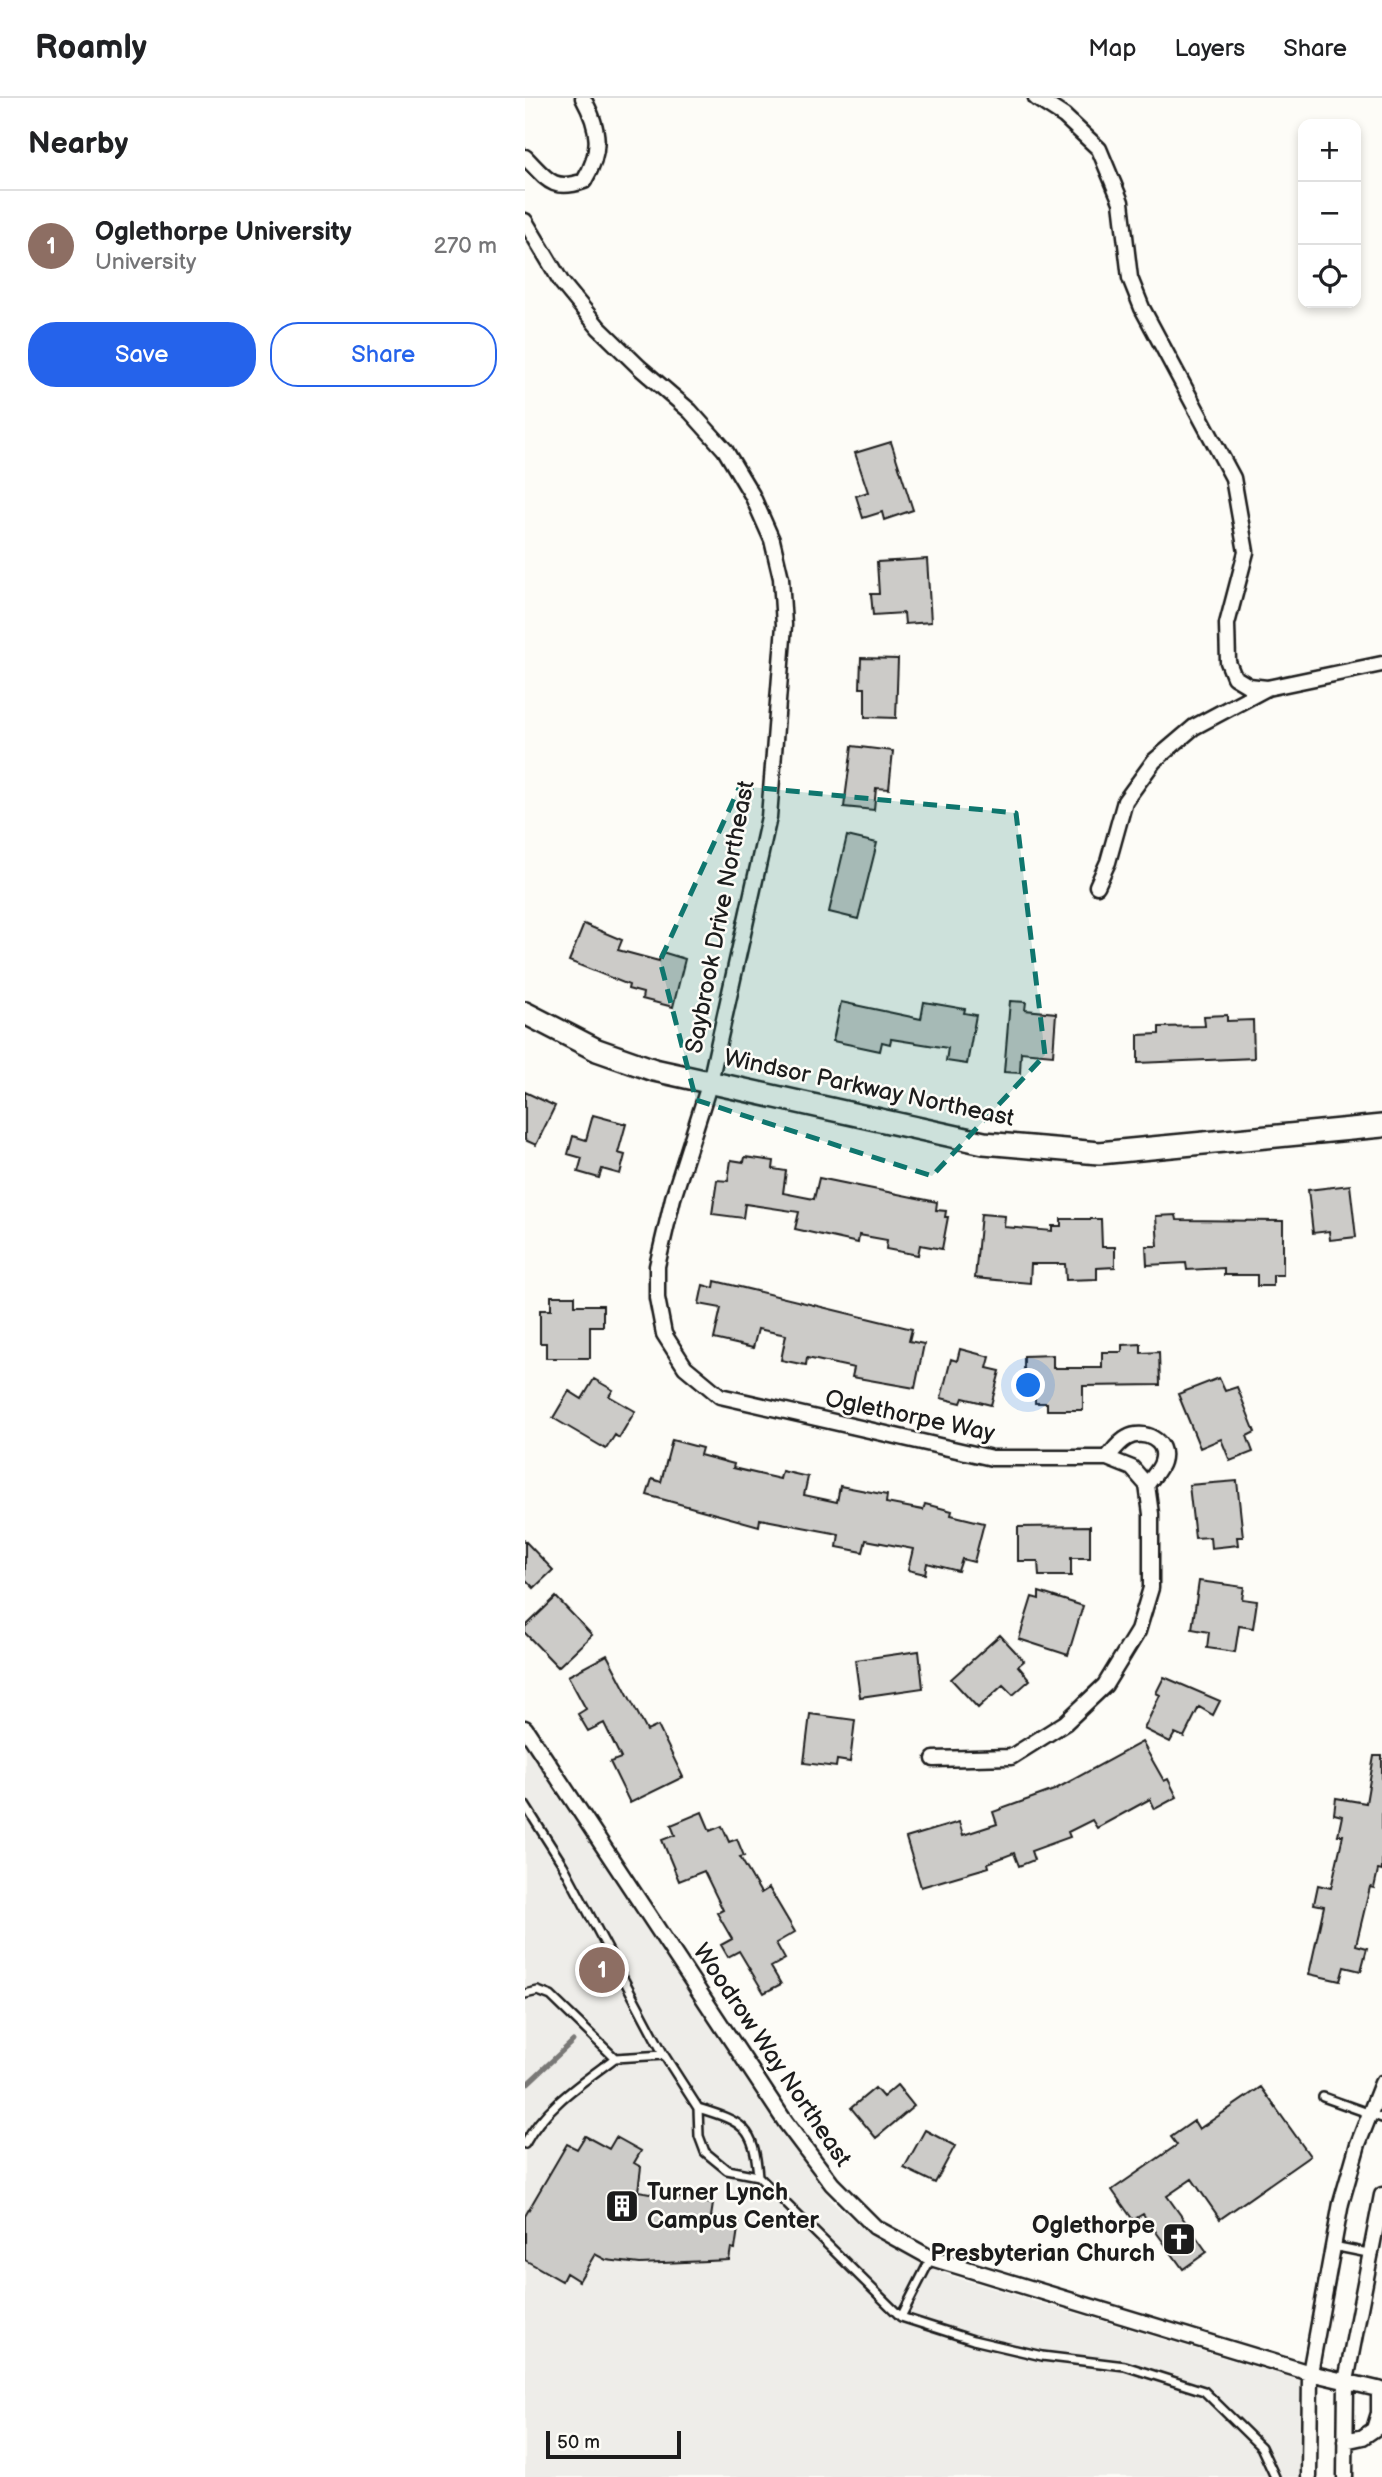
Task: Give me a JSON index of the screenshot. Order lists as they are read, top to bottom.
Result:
{
  "streets": {
    "street": [
      "Saybrook Drive Northeast",
      "Windsor Parkway Northeast",
      "Oglethorpe Way",
      "Woodrow Way Northeast"
    ]
  },
  "crossings": [
    ["Saybrook Drive Northeast", "Windsor Parkway Northeast"],
    ["Saybrook Drive Northeast", "Oglethorpe Way"],
    ["Windsor Parkway Northeast", "Oglethorpe Way"]
  ],
  "places": {
    "building": ["Turner Lynch Campus Center"],
    "church": ["Oglethorpe Presbyterian Church"]
  },
  "scale_bar": "50 m",
  "page": {
    "header": "Roamly",
    "nav": ["Map", "Layers", "Share"],
    "heading": "Nearby",
    "map_buttons": ["+", "−"],
    "list": [
      {
        "mark": "1",
        "name": "Oglethorpe University",
        "note": "University",
        "value": "270 m"
      }
    ],
    "buttons": ["Save", "Share"],
    "pins": "1",
    "scale": "50 m"
  }
}
